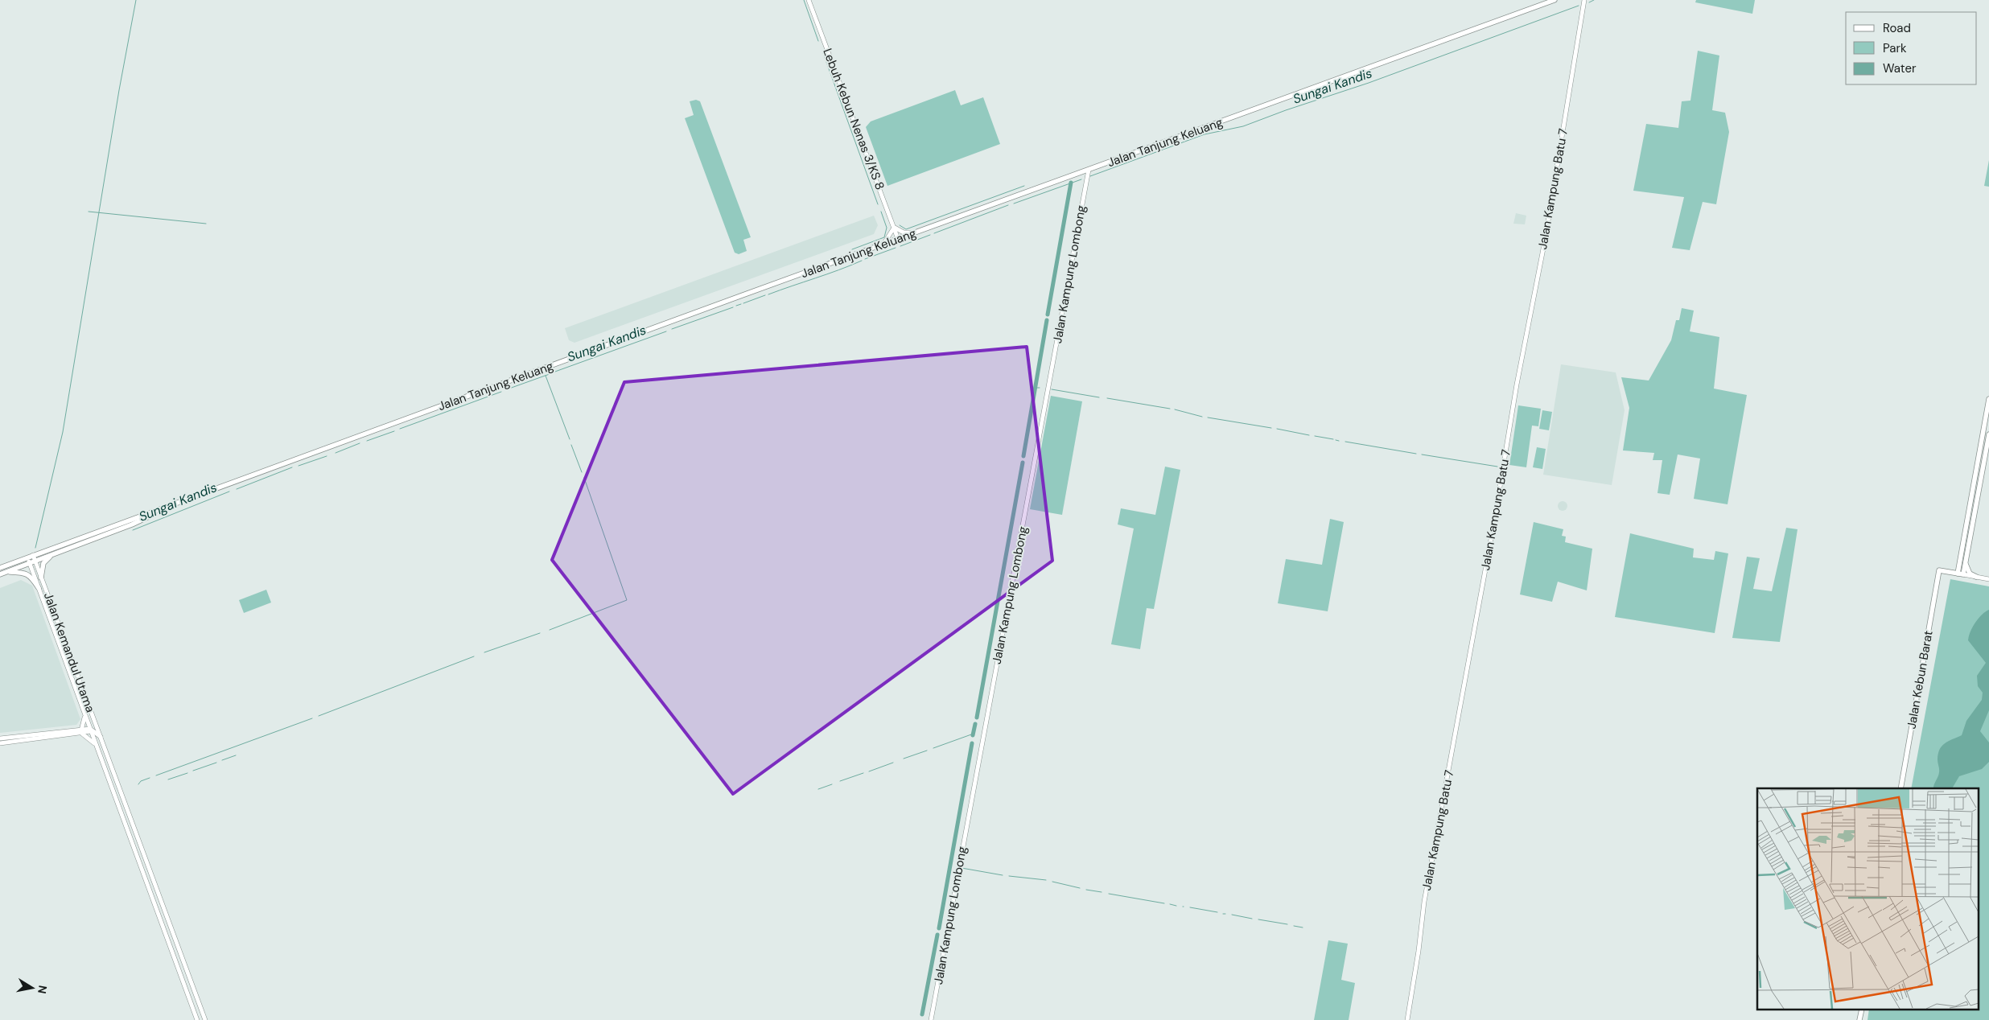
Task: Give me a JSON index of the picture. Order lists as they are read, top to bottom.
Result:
{
  "streets": {
    "main road": ["Jalan Tanjung Keluang", "Jalan Kebun Barat"],
    "street": [
      "Lebuh Kebun Nenas 3/KS 8",
      "Jalan Kampung Batu 7",
      "Jalan Kampung Lombong",
      "Jalan Kemandul Utama"
    ]
  },
  "crossings": [
    ["Lebuh Kebun Nenas 3/KS 8", "Jalan Tanjung Keluang"],
    ["Jalan Tanjung Keluang", "Jalan Kampung Lombong"],
    ["Jalan Tanjung Keluang", "Jalan Kemandul Utama"]
  ],
  "water": ["Sungai Kandis"],
  "legend": ["Road", "Park", "Water"],
  "north": "right"
}
